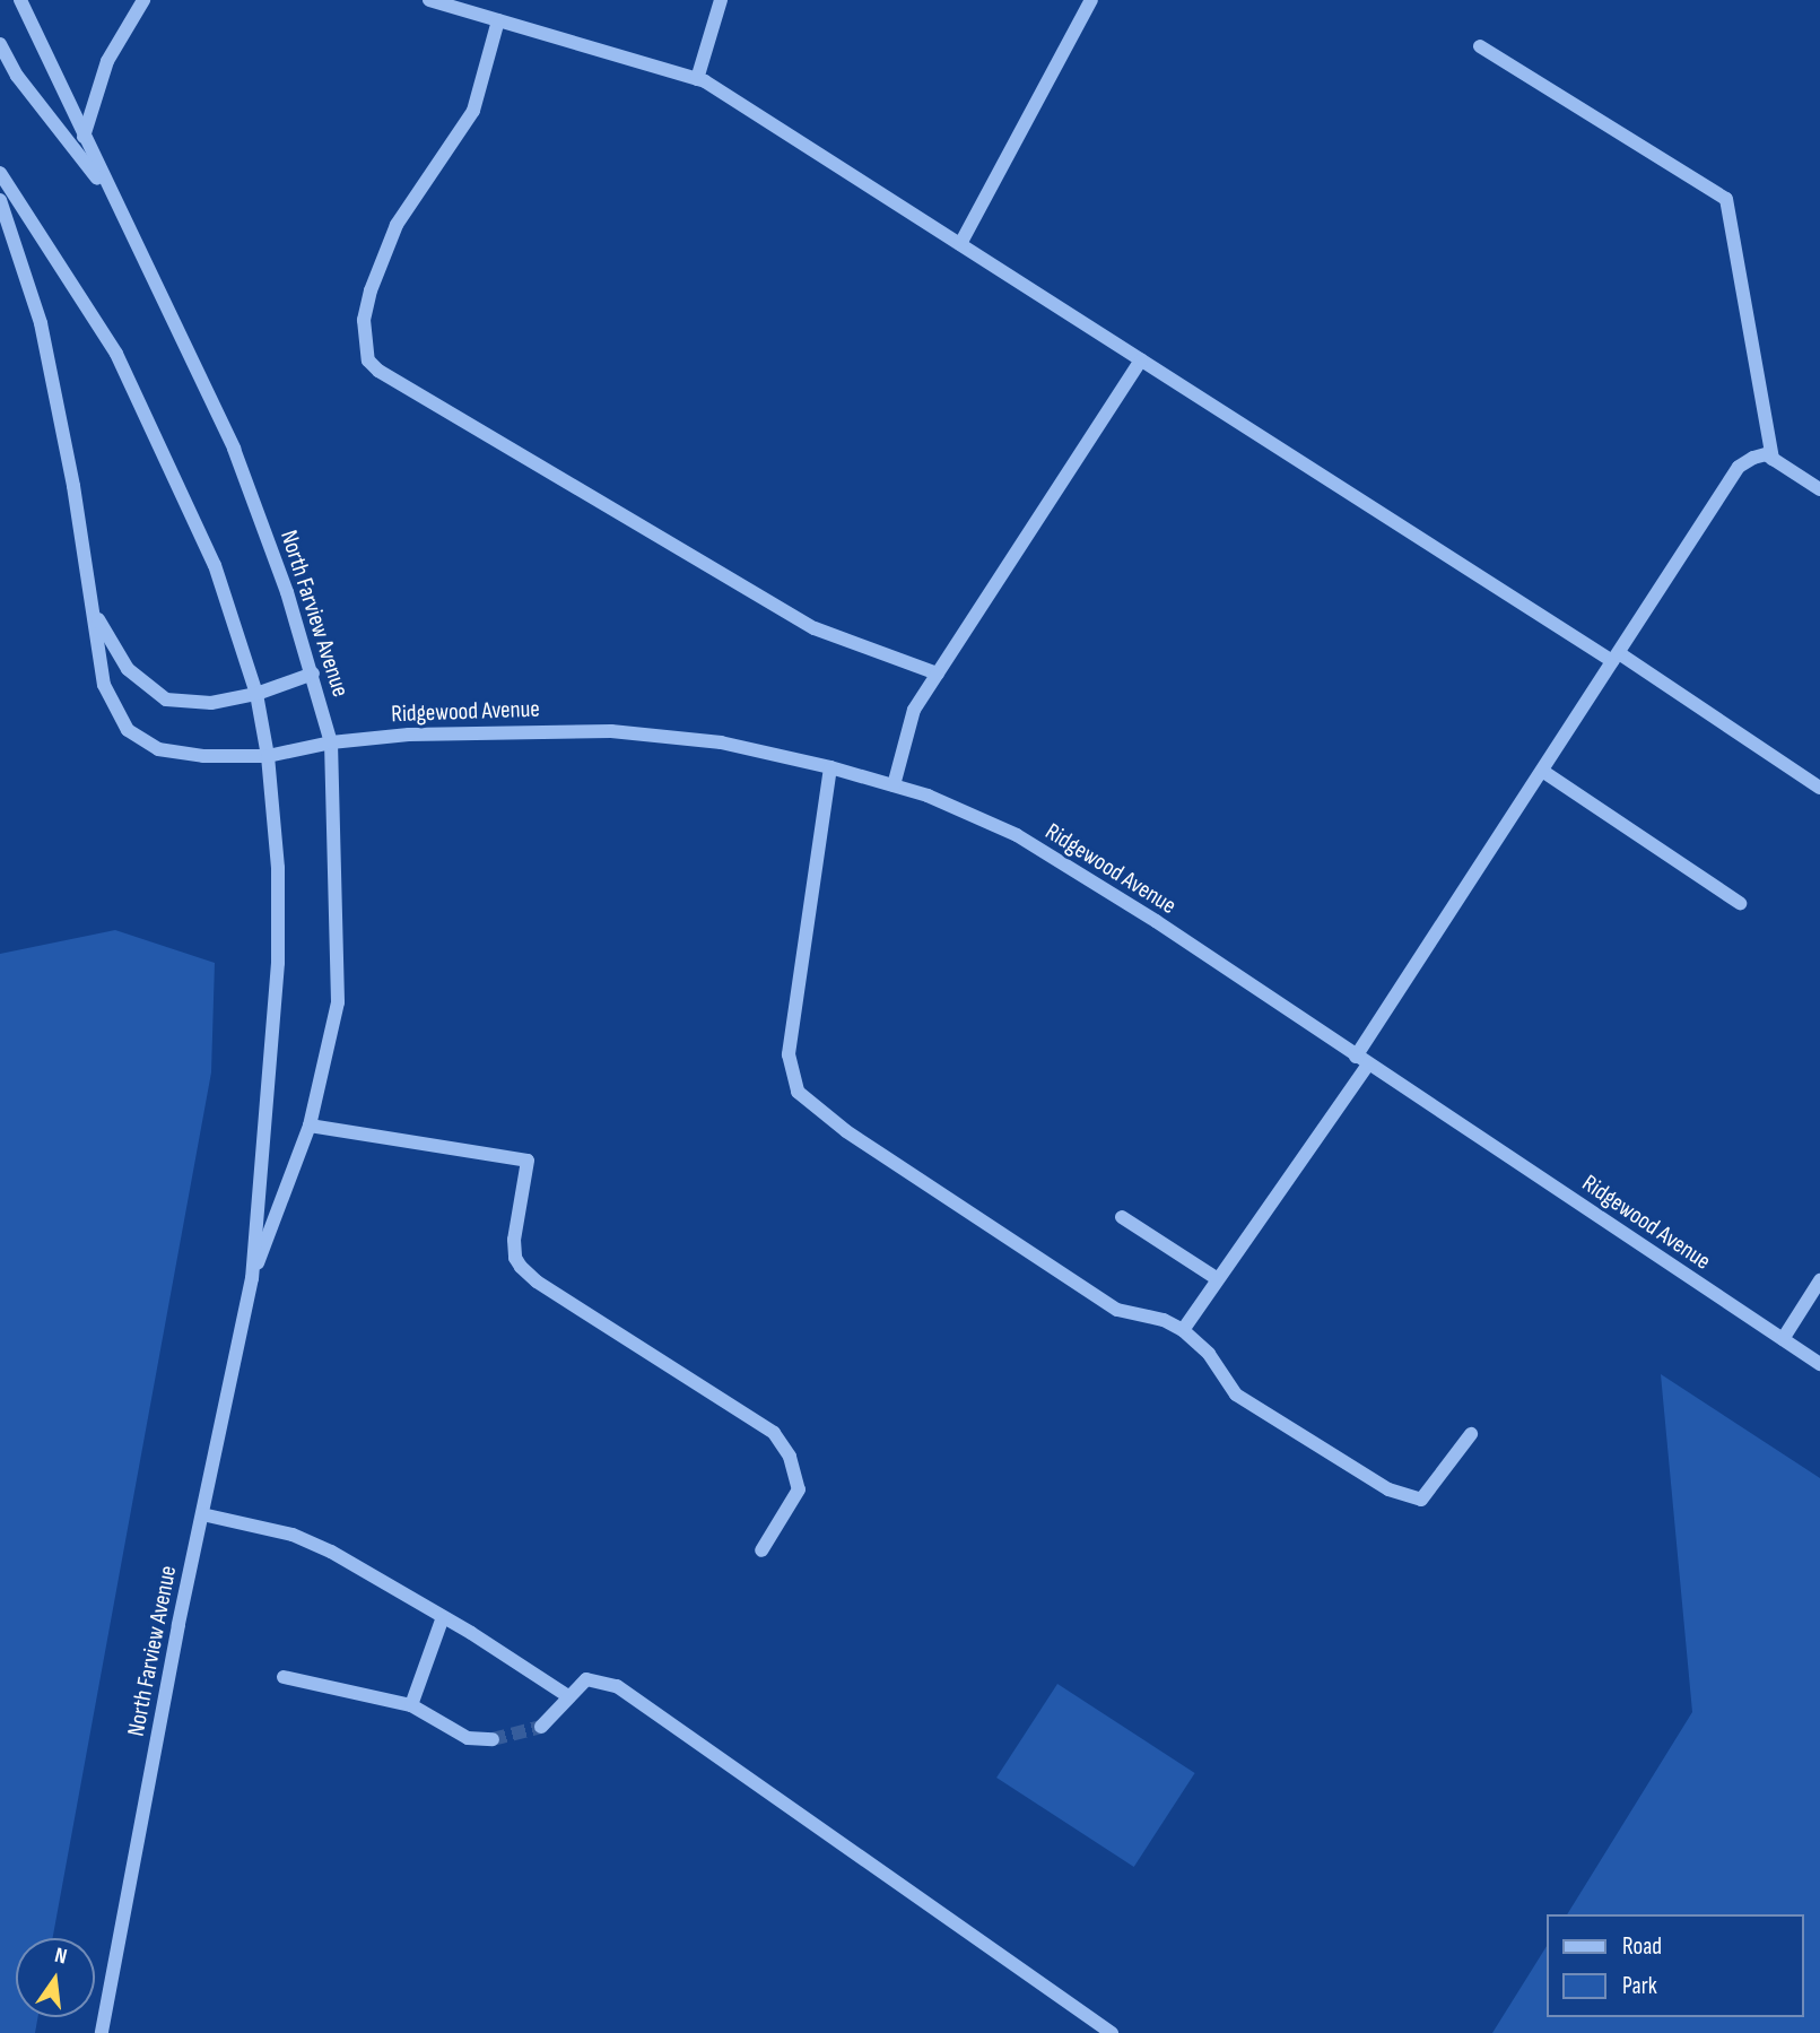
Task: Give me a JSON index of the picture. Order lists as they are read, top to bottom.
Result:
{
  "streets": {
    "street": ["North Farview Avenue", "Ridgewood Avenue"]
  },
  "crossings": [
    ["North Farview Avenue", "Ridgewood Avenue"]
  ],
  "legend": ["Road", "Park"],
  "north": "top"
}
